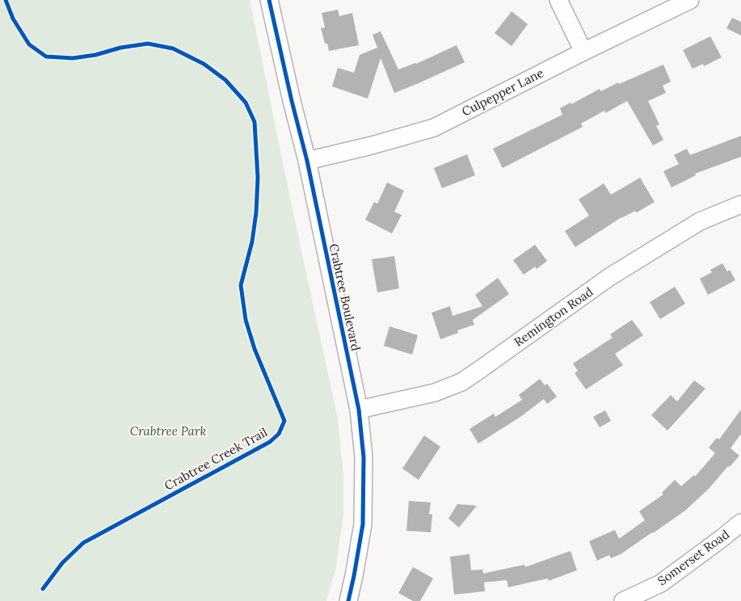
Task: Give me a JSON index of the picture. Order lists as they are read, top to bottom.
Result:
{
  "streets": {
    "street": [
      "Culpepper Lane",
      "Crabtree Boulevard",
      "Remington Road",
      "Somerset Road"
    ],
    "cycle path": ["Crabtree Creek Trail"]
  },
  "crossings": [
    ["Culpepper Lane", "Crabtree Boulevard"],
    ["Crabtree Boulevard", "Remington Road"]
  ],
  "parks": ["Crabtree Park"]
}
